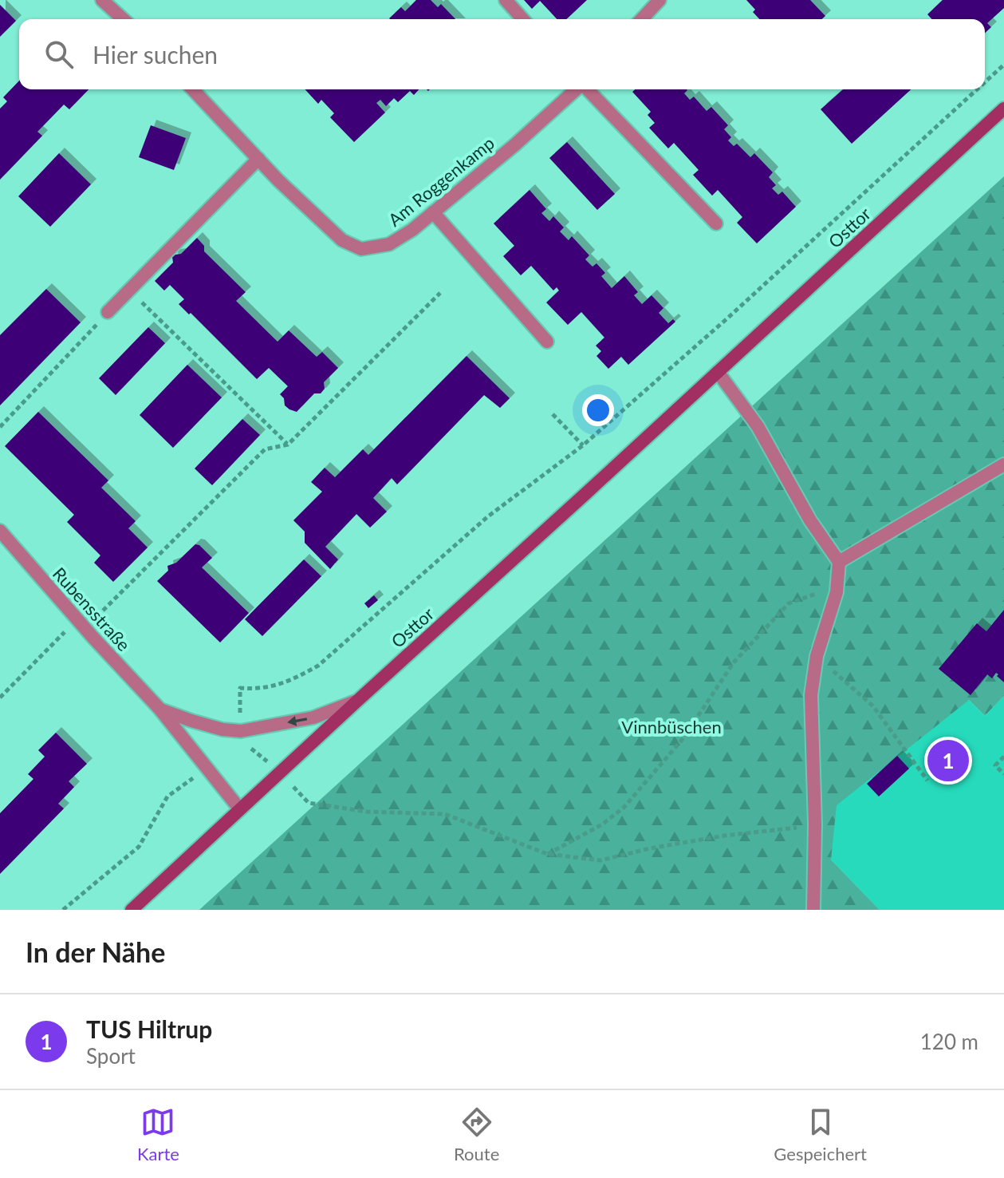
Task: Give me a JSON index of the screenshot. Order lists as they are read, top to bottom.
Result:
{
  "streets": {
    "main road": ["Osttor"],
    "street": ["Am Roggenkamp", "Rubensstraße"]
  },
  "crossings": [
    ["Osttor", "Rubensstraße"]
  ],
  "parks": ["Vinnbüschen"],
  "page": {
    "search": "Hier suchen",
    "pins": "1",
    "heading": "In der Nähe",
    "list": [
      {
        "mark": "1",
        "name": "TUS Hiltrup",
        "note": "Sport",
        "value": "120 m"
      }
    ],
    "nav": ["Karte", "Route", "Gespeichert"]
  }
}
